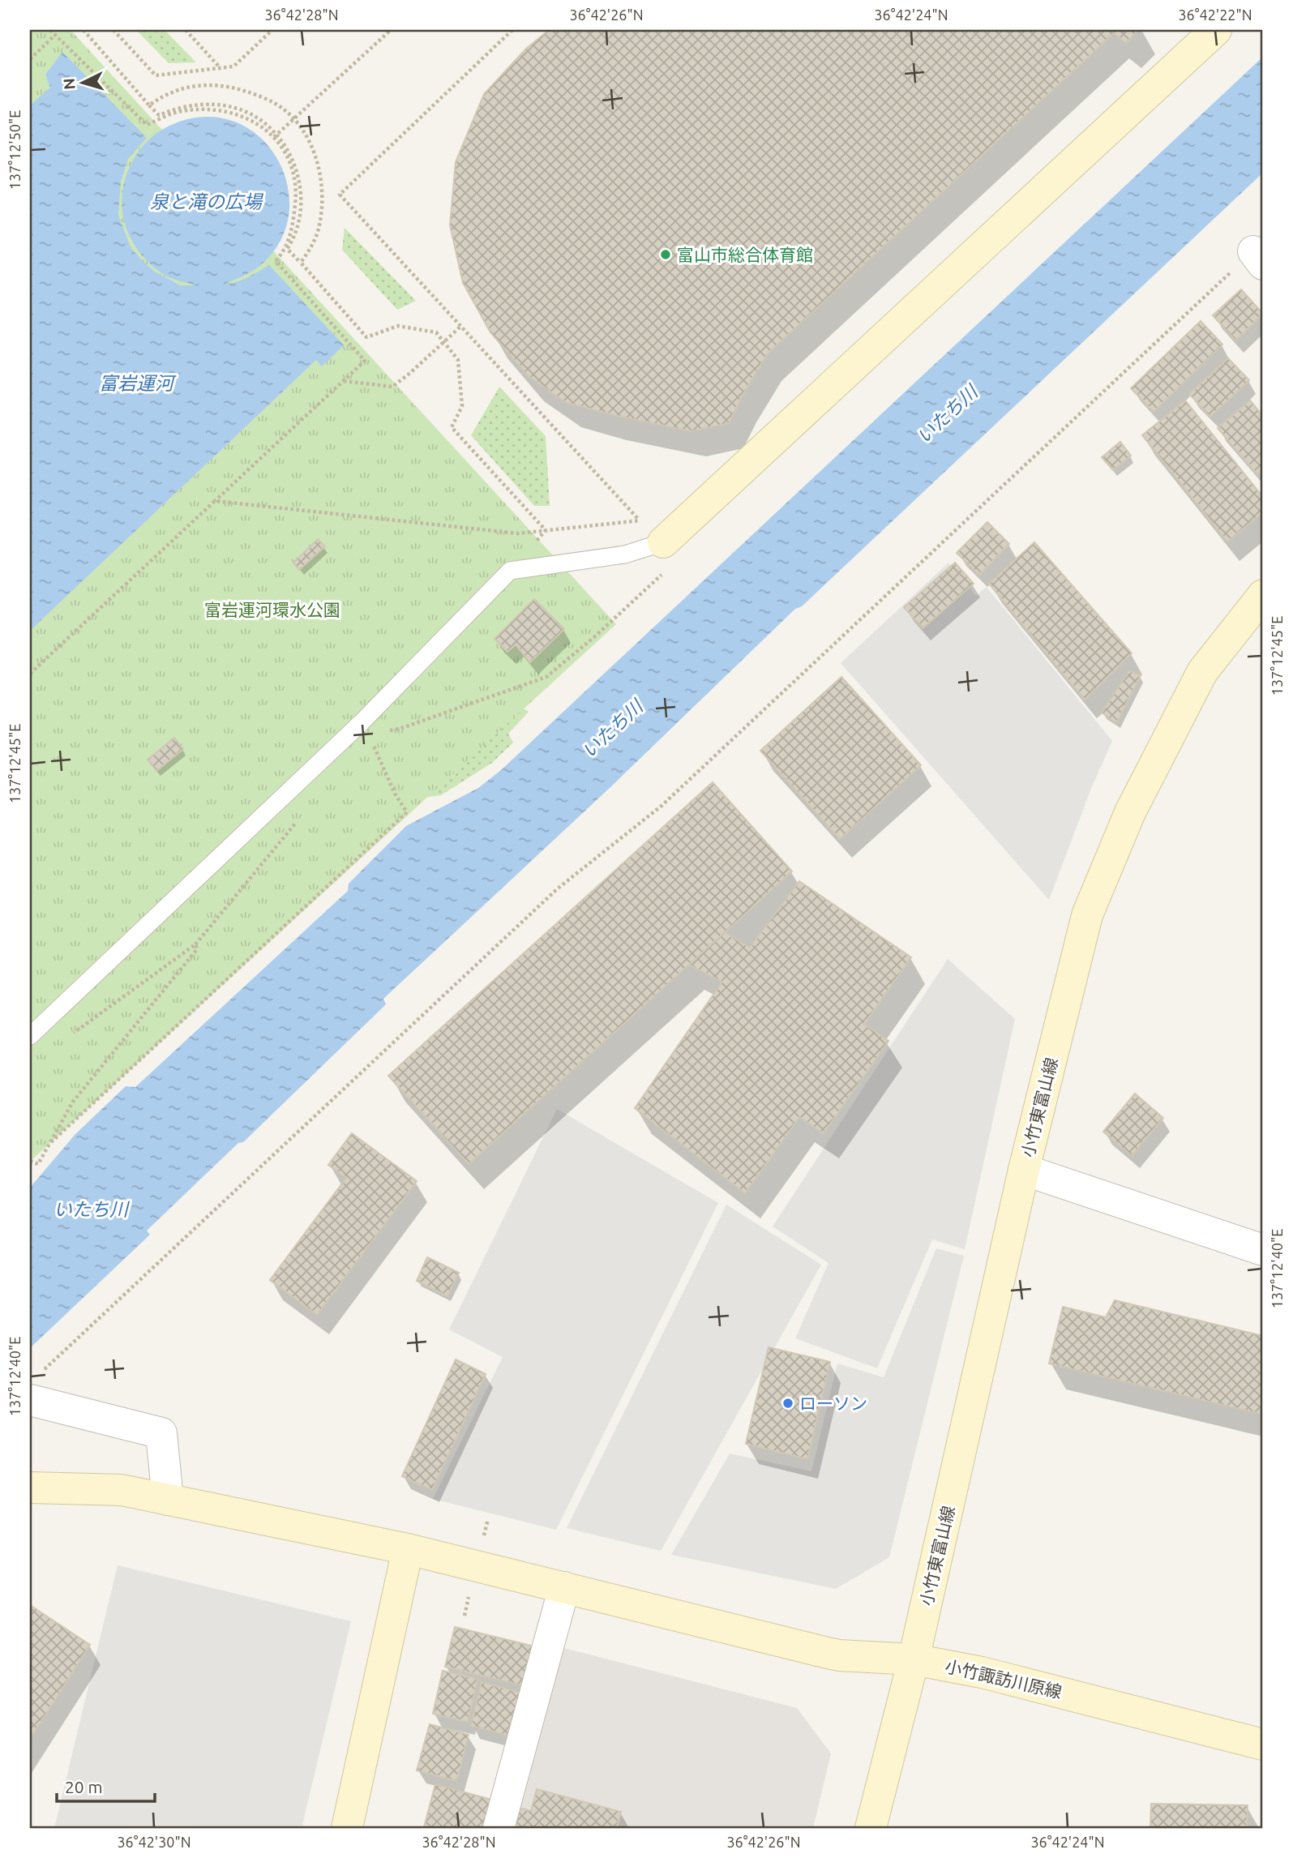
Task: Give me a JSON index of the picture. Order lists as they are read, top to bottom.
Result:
{
  "streets": {
    "street": ["小竹東富山線", "小竹諏訪川原線"]
  },
  "crossings": [
    ["小竹東富山線", "小竹諏訪川原線"]
  ],
  "water": ["泉と滝の広場", "富岩運河", "いたち川"],
  "parks": ["富岩運河環水公園"],
  "places": ["富山市総合体育館", "ローソン"],
  "scale_bar": "20 m",
  "north": "left",
  "coordinates": [
    "36°42'28\"N",
    "36°42'26\"N",
    "36°42'24\"N",
    "36°42'22\"N",
    "137°12'50\"E",
    "137°12'45\"E",
    "137°12'40\"E",
    "36°42'30\"N"
  ]
}
